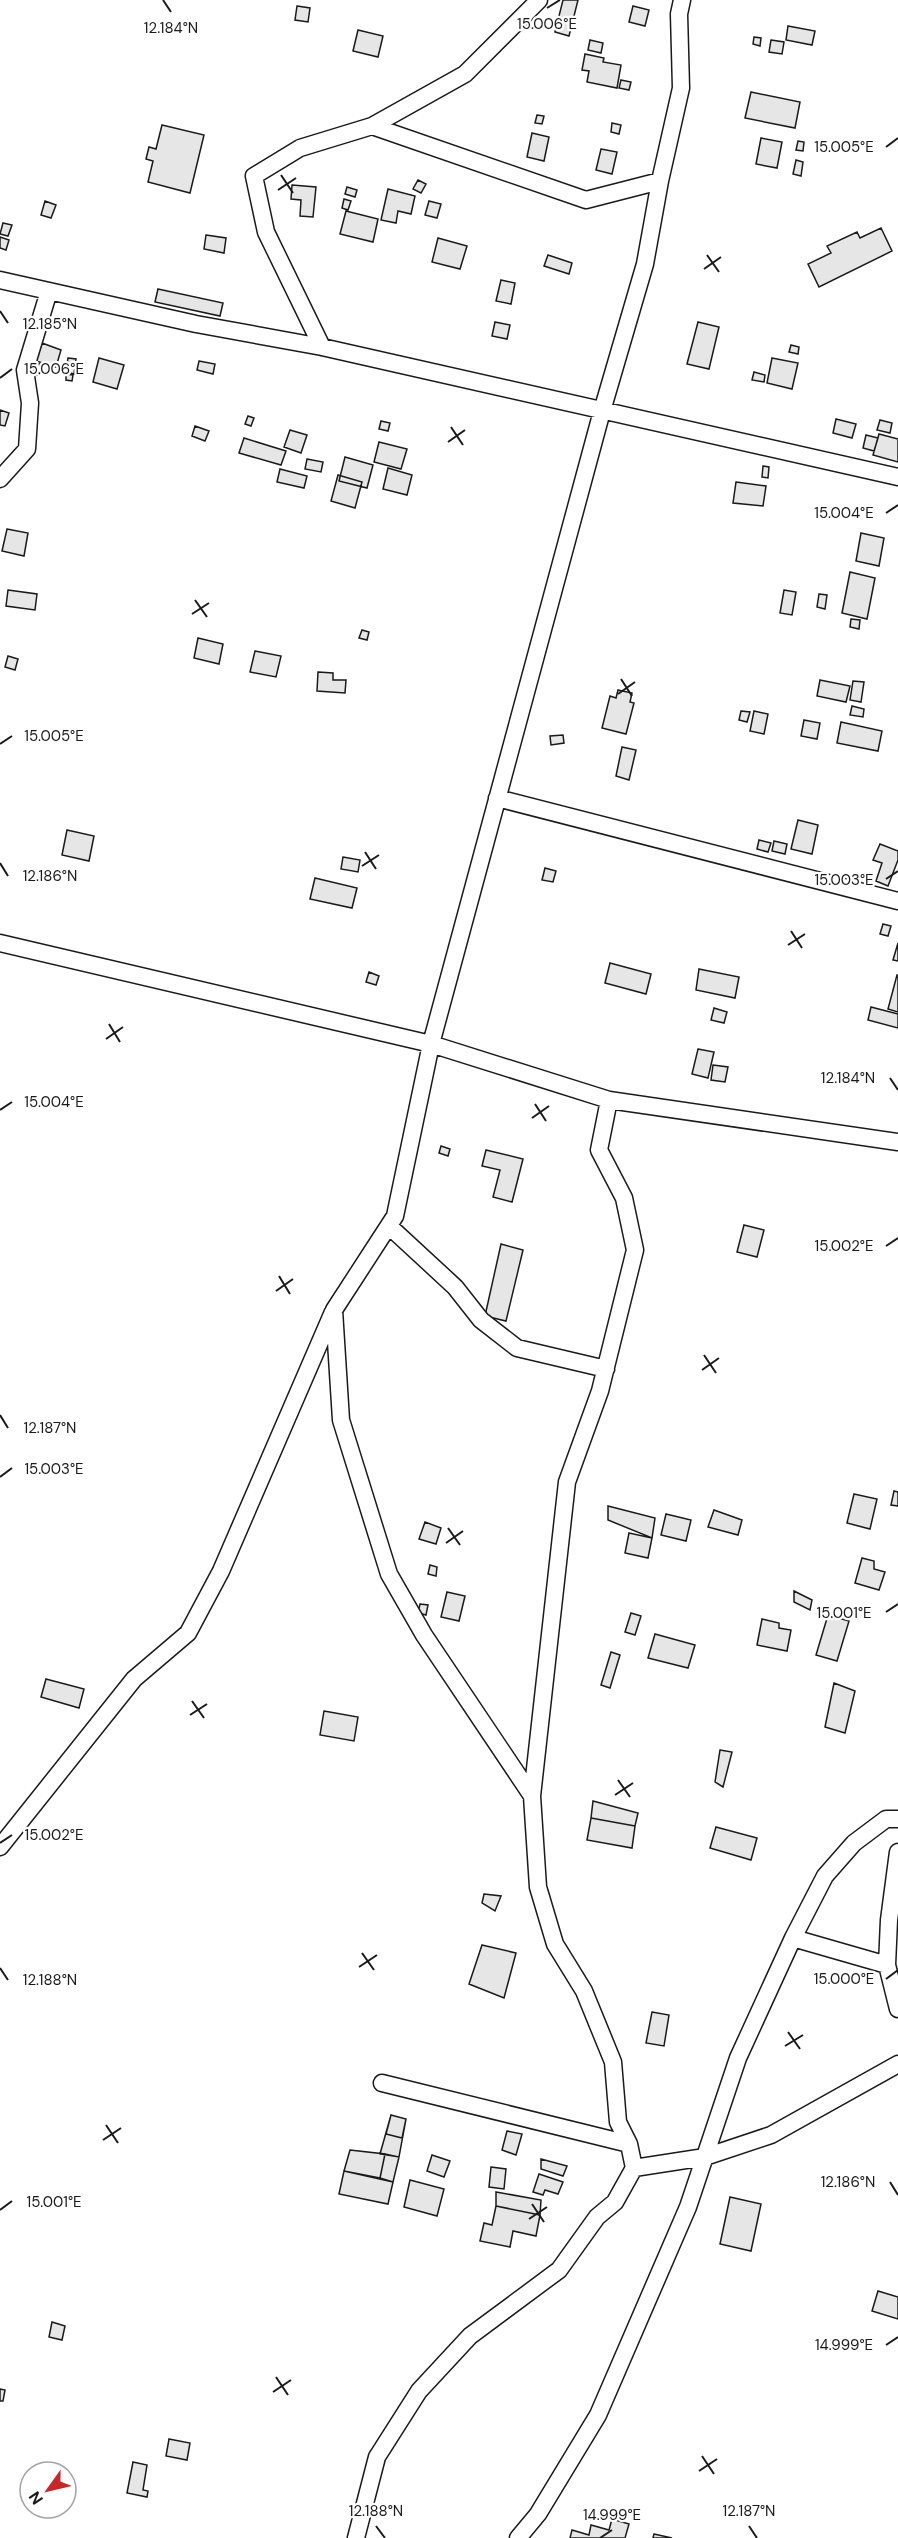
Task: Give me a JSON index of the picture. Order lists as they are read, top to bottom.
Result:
{
  "north": "bottom left",
  "coordinates": [
    "15.006°E",
    "12.184°N",
    "15.005°E",
    "12.185°N",
    "15.004°E",
    "12.186°N",
    "15.003°E",
    "15.002°E",
    "12.187°N",
    "15.001°E",
    "15.000°E",
    "12.188°N",
    "14.999°E"
  ]
}
